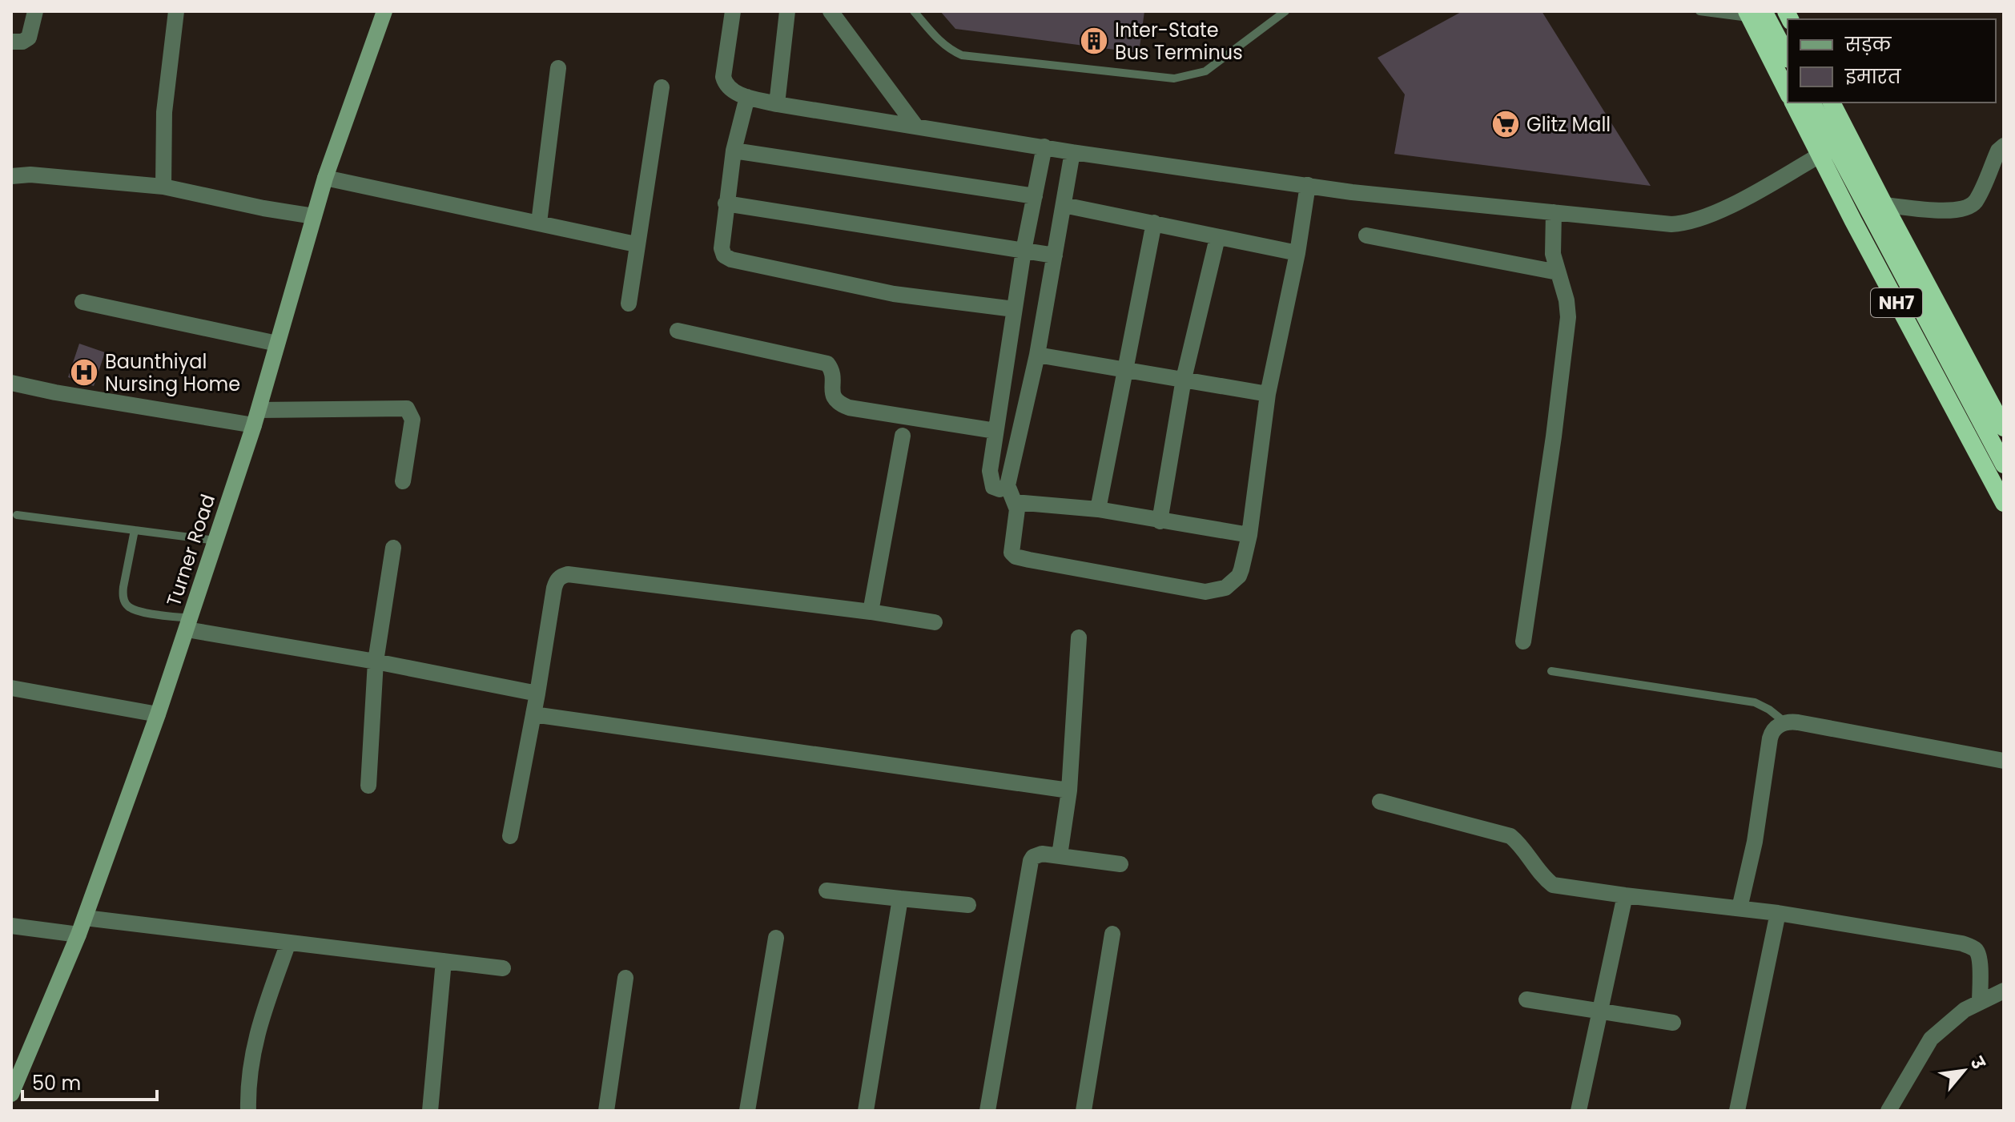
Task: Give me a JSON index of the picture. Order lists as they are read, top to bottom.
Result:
{
  "streets": {
    "highway": ["NH7"],
    "main road": ["Turner Road"]
  },
  "places": {
    "building": ["Inter-State Bus Terminus"],
    "supermarket": ["Glitz Mall"],
    "hospital": ["Baunthiyal Nursing Home"]
  },
  "legend": ["सड़क", "इमारत"],
  "scale_bar": "50 m",
  "north": "top right"
}
